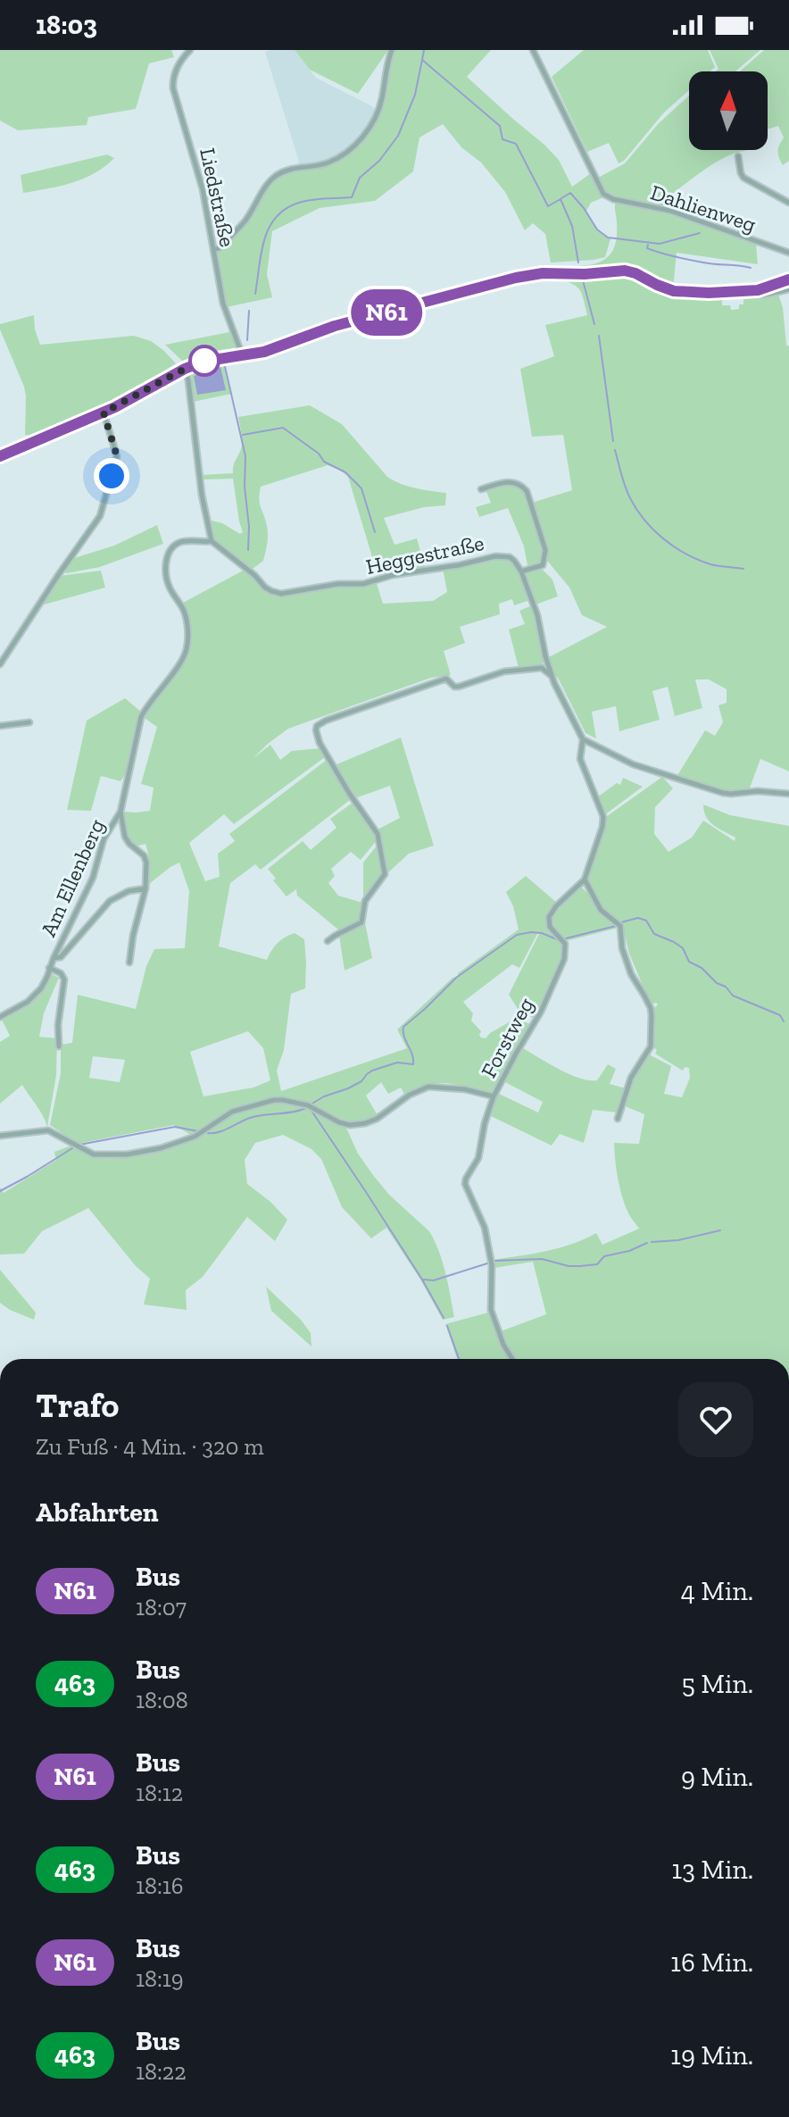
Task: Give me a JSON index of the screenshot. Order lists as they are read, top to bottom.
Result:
{
  "streets": {
    "street": [
      "Liedstraße",
      "Dahlienweg",
      "Heggestraße",
      "Am Ellenberg",
      "Forstweg"
    ]
  },
  "crossings": [
    ["Heggestraße", "Am Ellenberg"]
  ],
  "lines": ["bus line N61"],
  "north": "top",
  "page": {
    "status": "18:03",
    "on_map": "N61",
    "heading": [
      ["Trafo", "Zu Fuß · 4 Min. · 320 m"],
      "Abfahrten"
    ],
    "list": [
      {
        "mark": "N61",
        "name": "Bus",
        "note": "18:07",
        "value": "4 Min."
      },
      {
        "mark": "463",
        "name": "Bus",
        "note": "18:08",
        "value": "5 Min."
      },
      {
        "mark": "N61",
        "name": "Bus",
        "note": "18:12",
        "value": "9 Min."
      },
      {
        "mark": "463",
        "name": "Bus",
        "note": "18:16",
        "value": "13 Min."
      },
      {
        "mark": "N61",
        "name": "Bus",
        "note": "18:19",
        "value": "16 Min."
      },
      {
        "mark": "463",
        "name": "Bus",
        "note": "18:22",
        "value": "19 Min."
      }
    ]
  }
}
